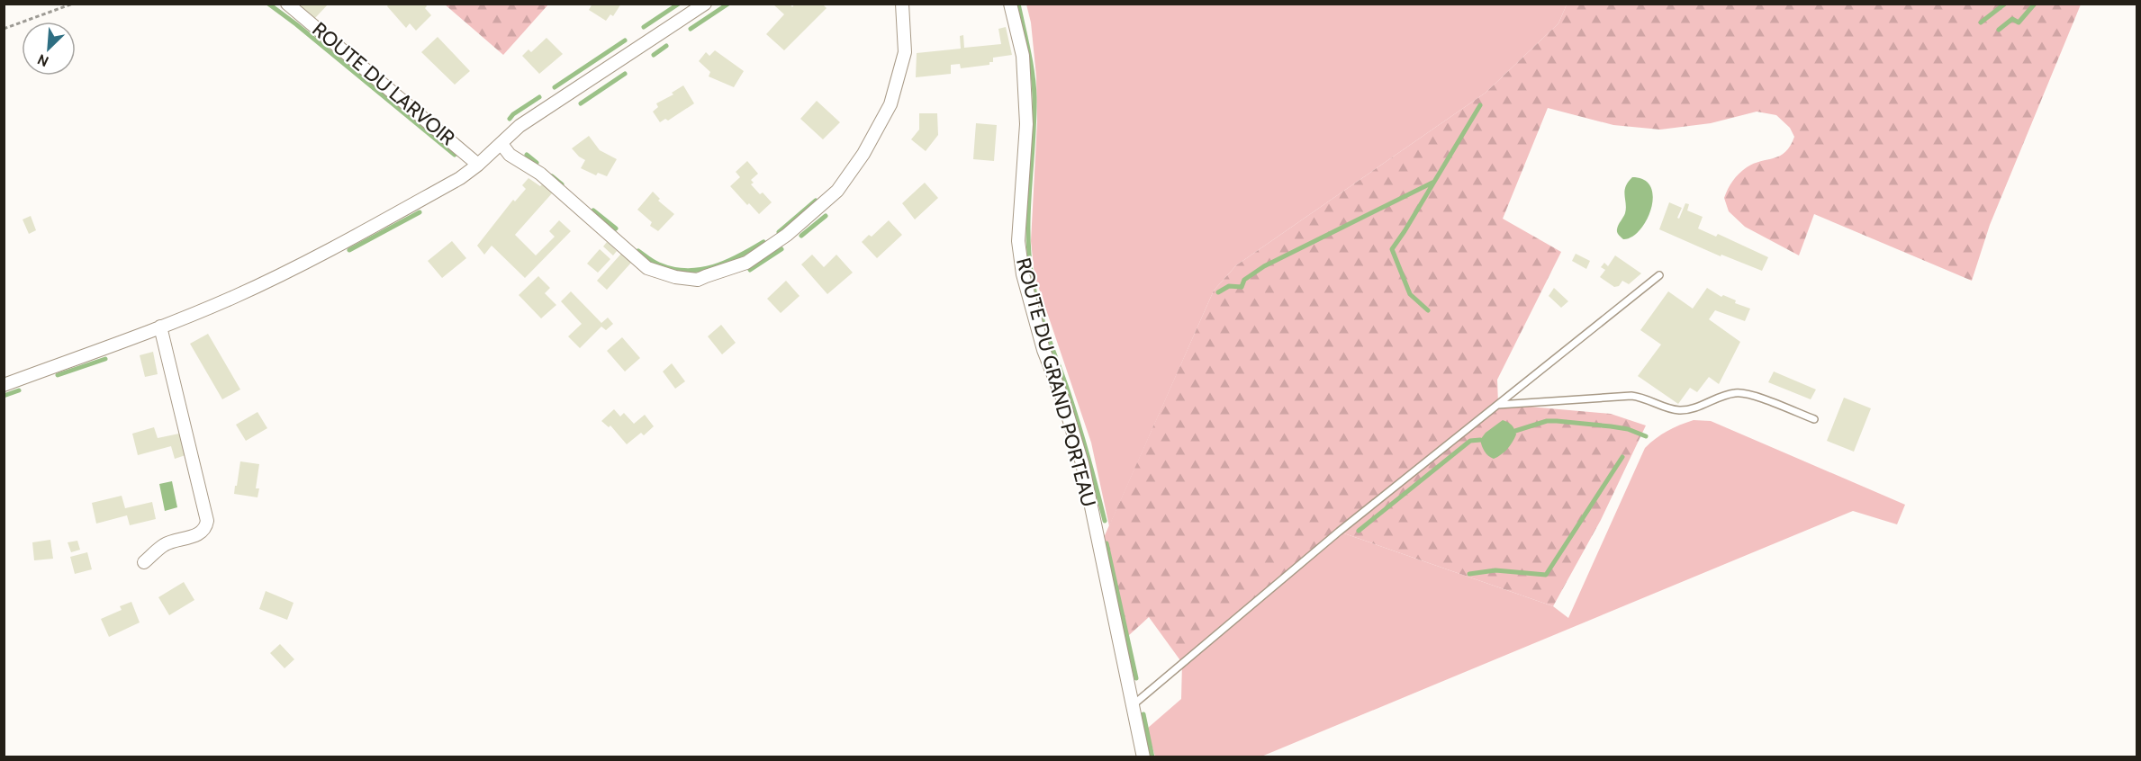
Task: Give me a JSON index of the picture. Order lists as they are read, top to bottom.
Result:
{
  "streets": {
    "street": ["ROUTE DU LARVOIR", "ROUTE DU GRAND PORTEAU"]
  },
  "north": "bottom left"
}
